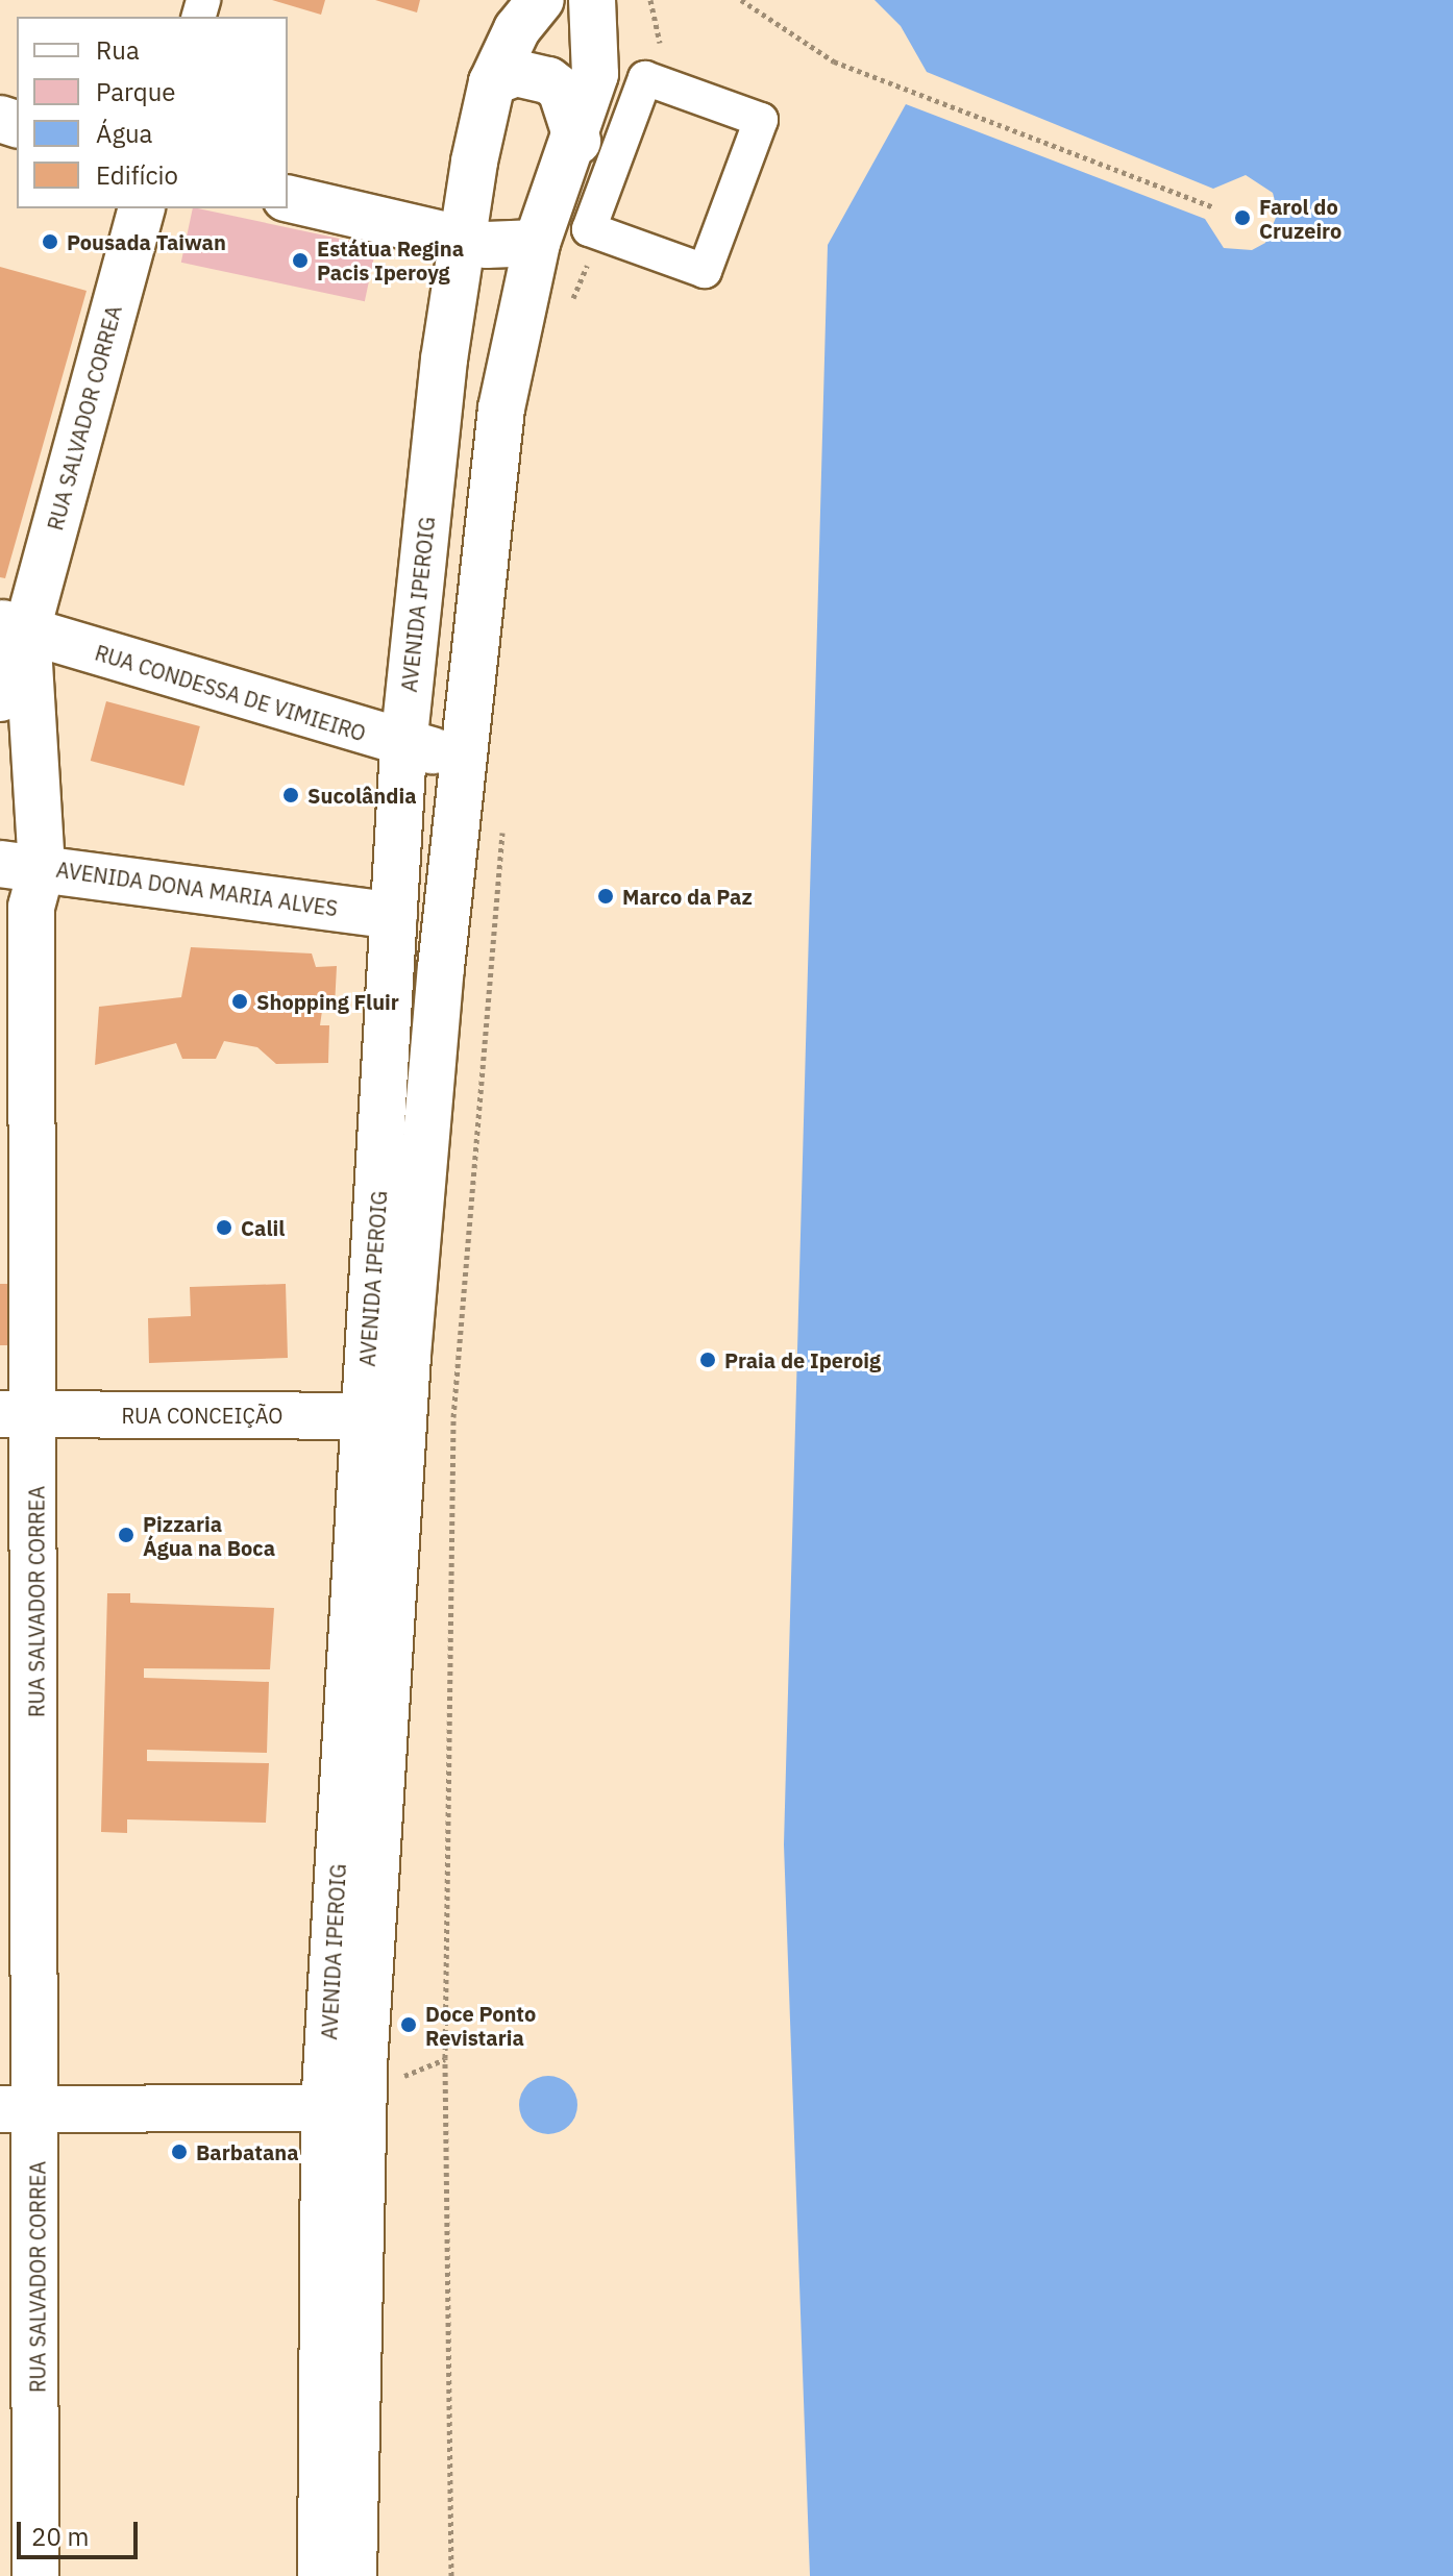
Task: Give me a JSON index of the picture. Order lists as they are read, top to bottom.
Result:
{
  "streets": {
    "main road": [
      "RUA SALVADOR CORREA",
      "AVENIDA IPEROIG",
      "RUA CONDESSA DE VIMIEIRO",
      "AVENIDA DONA MARIA ALVES",
      "RUA CONCEIÇÃO"
    ]
  },
  "crossings": [
    ["RUA SALVADOR CORREA", "RUA CONDESSA DE VIMIEIRO"],
    ["RUA SALVADOR CORREA", "AVENIDA DONA MARIA ALVES"],
    ["RUA SALVADOR CORREA", "RUA CONCEIÇÃO"],
    ["AVENIDA IPEROIG", "RUA CONDESSA DE VIMIEIRO"],
    ["AVENIDA IPEROIG", "AVENIDA DONA MARIA ALVES"],
    ["AVENIDA IPEROIG", "RUA CONCEIÇÃO"]
  ],
  "places": [
    "Farol do Cruzeiro",
    "Pousada Taiwan",
    "Estátua Regina Pacis Iperoyg",
    "Sucolândia",
    "Marco da Paz",
    "Shopping Fluir",
    "Calil",
    "Praia de Iperoig",
    "Pizzaria Água na Boca",
    "Doce Ponto Revistaria",
    "Barbatana"
  ],
  "legend": [
    "Rua",
    "Parque",
    "Água",
    "Edifício"
  ],
  "scale_bar": "20 m"
}
